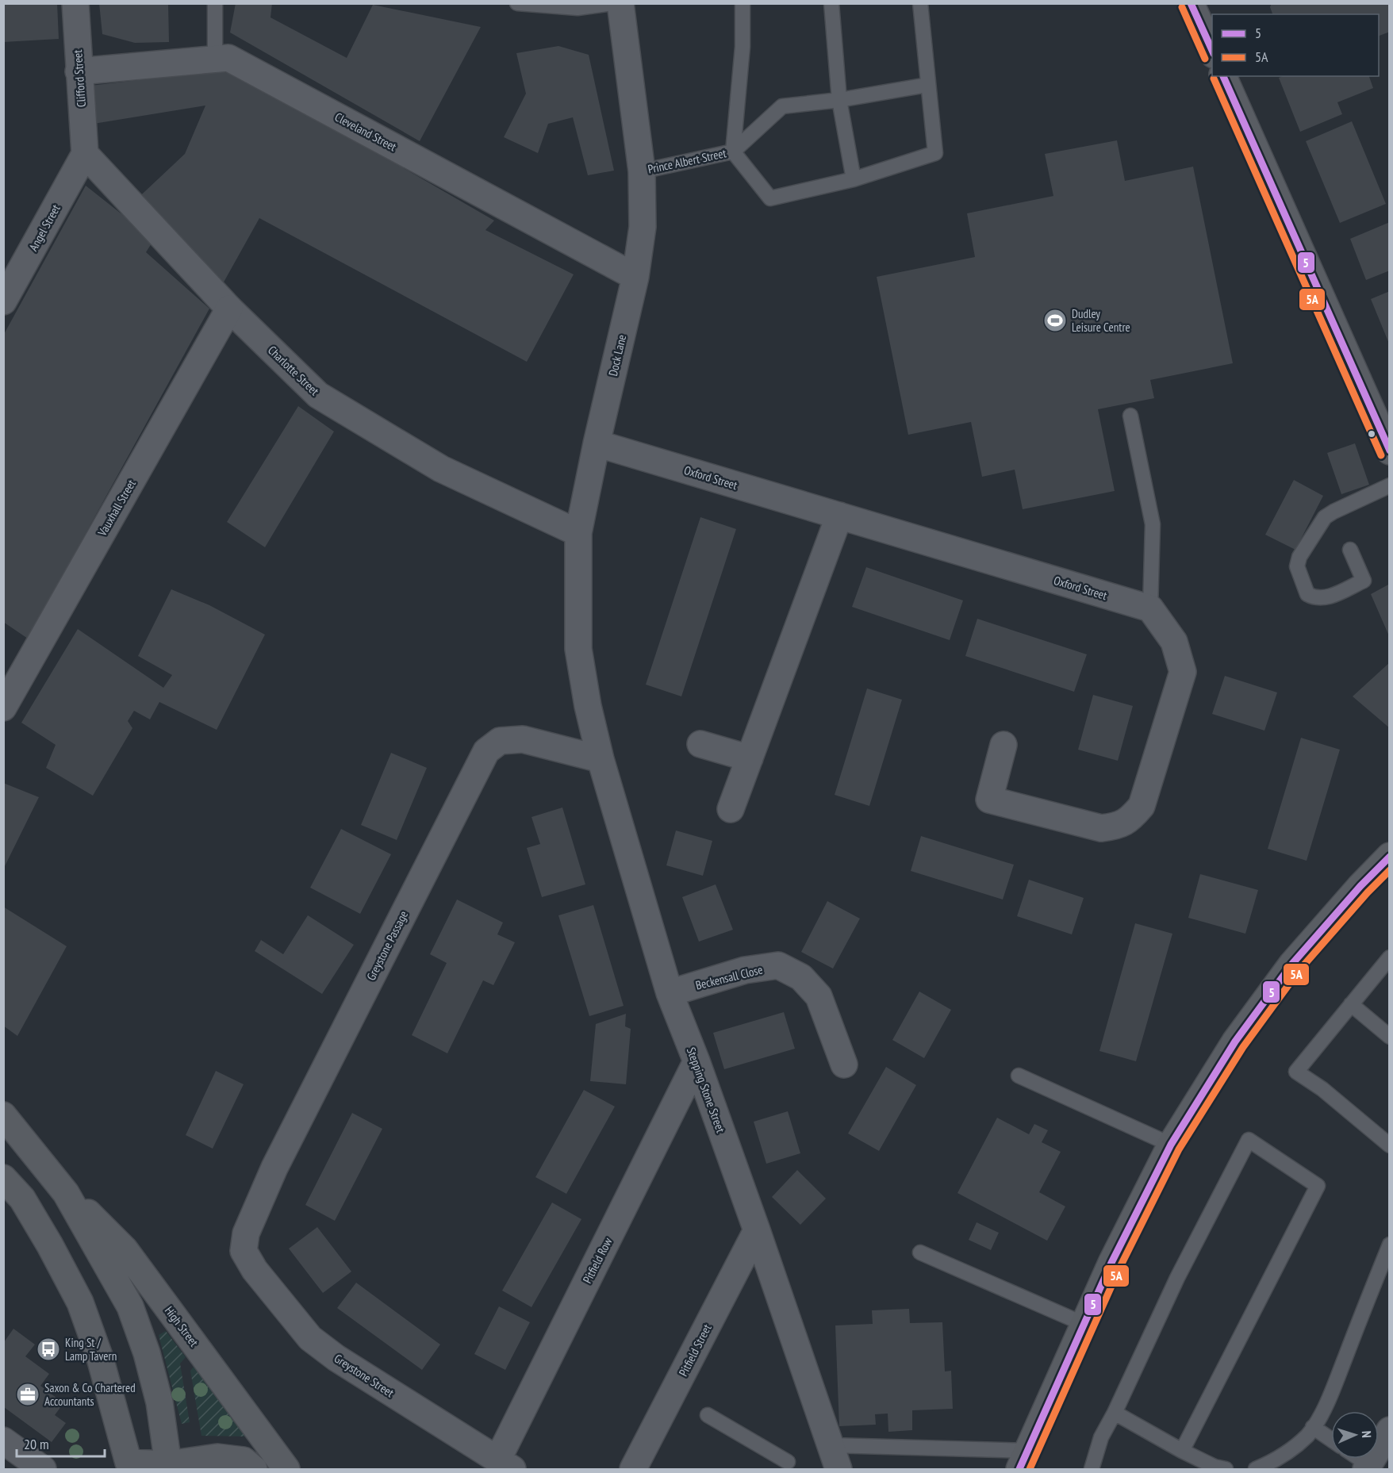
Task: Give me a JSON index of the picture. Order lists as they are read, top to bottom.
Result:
{
  "streets": {
    "main road": ["High Street"],
    "street": [
      "Clifford Street",
      "Cleveland Street",
      "Angel Street",
      "Dock Lane",
      "Charlotte Street",
      "Oxford Street",
      "Vauxhall Street",
      "Greystone Passage",
      "Beckensall Close",
      "Stepping Stone Street",
      "Pitfield Row",
      "Pitfield Street",
      "Greystone Street"
    ],
    "lane": ["Prince Albert Street"]
  },
  "crossings": [
    ["Clifford Street", "Cleveland Street"],
    ["Clifford Street", "Angel Street"],
    ["Clifford Street", "Charlotte Street"],
    ["Cleveland Street", "Dock Lane"],
    ["Prince Albert Street", "Dock Lane"],
    ["Angel Street", "Charlotte Street"],
    ["Dock Lane", "Charlotte Street"],
    ["Dock Lane", "Oxford Street"],
    ["Dock Lane", "Stepping Stone Street"],
    ["Charlotte Street", "Vauxhall Street"],
    ["Greystone Passage", "Stepping Stone Street"],
    ["Greystone Passage", "Greystone Street"],
    ["Beckensall Close", "Stepping Stone Street"],
    ["Stepping Stone Street", "Pitfield Row"],
    ["Stepping Stone Street", "Pitfield Street"],
    ["Pitfield Row", "Greystone Street"]
  ],
  "places": {
    "sports": ["Dudley Leisure Centre"],
    "bus stop": ["King St / Lamp Tavern"],
    "office": ["Saxon & Co Chartered Accountants"]
  },
  "lines": ["transit line 5", "transit line 5A"],
  "legend": ["5", "5A"],
  "scale_bar": "20 m",
  "north": "right"
}
